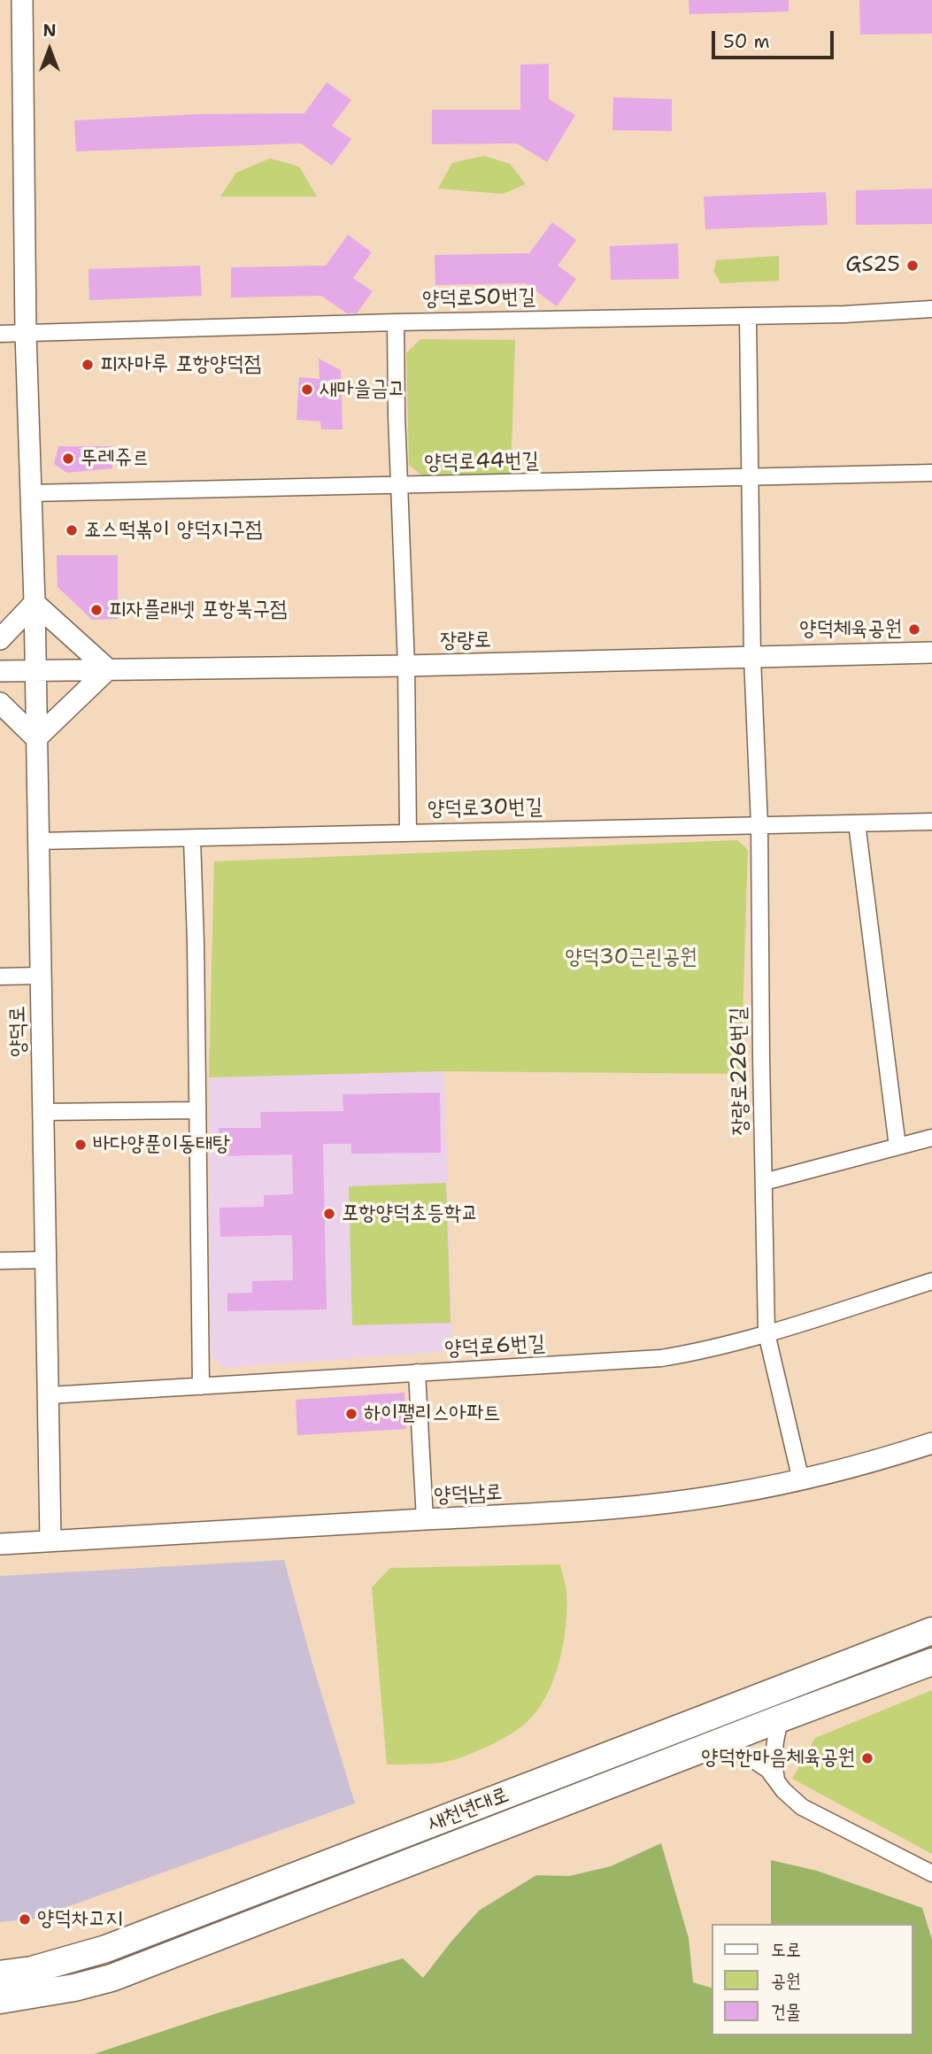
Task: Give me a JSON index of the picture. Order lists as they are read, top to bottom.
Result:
{
  "streets": {
    "main road": ["새천년대로"],
    "street": [
      "양덕로50번길",
      "양덕로44번길",
      "장량로",
      "양덕로30번길",
      "양덕로",
      "장량로226번길",
      "양덕로6번길",
      "양덕남로"
    ]
  },
  "crossings": [
    ["양덕로50번길", "양덕로"],
    ["양덕로50번길", "장량로226번길"],
    ["양덕로44번길", "양덕로"],
    ["양덕로44번길", "장량로226번길"],
    ["장량로", "양덕로"],
    ["장량로", "장량로226번길"],
    ["양덕로30번길", "양덕로"],
    ["양덕로30번길", "장량로226번길"],
    ["양덕로", "양덕로6번길"],
    ["양덕로", "양덕남로"],
    ["장량로226번길", "양덕로6번길"],
    ["장량로226번길", "양덕남로"]
  ],
  "parks": ["양덕30근린공원"],
  "places": [
    "GS25",
    "피자마루 포항양덕점",
    "새마을금고",
    "뚜레쥬르",
    "죠스떡볶이 양덕지구점",
    "피자플래넷 포항북구점",
    "양덕체육공원",
    "바다양푼이동태탕",
    "포항양덕초등학교",
    "하이팰리스아파트",
    "양덕한마음체육공원",
    "양덕차고지"
  ],
  "legend": ["도로", "공원", "건물"],
  "scale_bar": "50 m",
  "north": "top"
}
